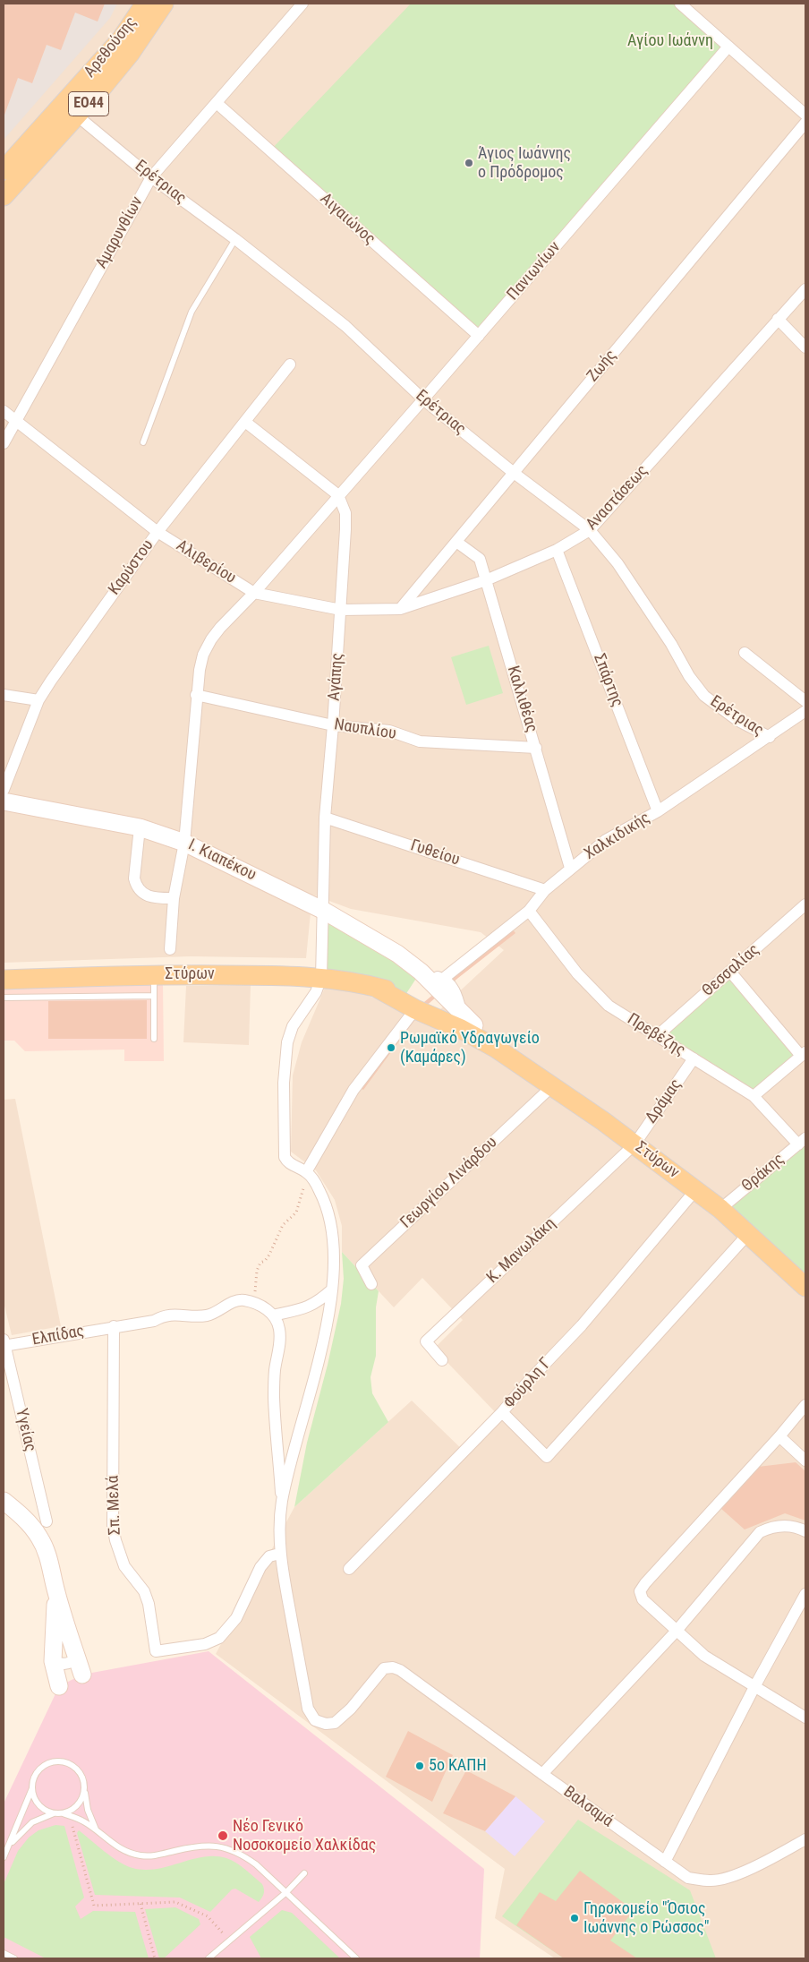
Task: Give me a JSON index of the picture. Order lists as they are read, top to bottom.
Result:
{
  "streets": {
    "main road": ["Αρεθούσης", "ΕΟ44", "Στύρων"],
    "street": [
      "Ερέτριας",
      "Αιγαιώνος",
      "Αμαρυνθίων",
      "Πανιωνίων",
      "Ζωής",
      "Αναστάσεως",
      "Αλιβερίου",
      "Καρύστου",
      "Αγάπης",
      "Σπάρτης",
      "Καλλιθέας",
      "Ναυπλίου",
      "Χαλκιδικής",
      "Γυθείου",
      "Ι. Κιαπέκου",
      "Θεσσαλίας",
      "Πρεβέζης",
      "Δράμας",
      "Θράκης",
      "Γεωργίου Λινάρδου",
      "Κ. Μανωλάκη",
      "Ελπίδας",
      "Φούρλη Γ",
      "Υγείας",
      "Σπ. Μελά",
      "Βαλσαμά"
    ]
  },
  "crossings": [
    ["Αρεθούσης", "Ερέτριας"],
    ["Ερέτριας", "Αμαρυνθίων"],
    ["Ερέτριας", "Πανιωνίων"],
    ["Ερέτριας", "Ζωής"],
    ["Ερέτριας", "Αναστάσεως"],
    ["Ερέτριας", "Χαλκιδικής"],
    ["Αιγαιώνος", "Αμαρυνθίων"],
    ["Αιγαιώνος", "Πανιωνίων"],
    ["Αμαρυνθίων", "Αλιβερίου"],
    ["Πανιωνίων", "Αλιβερίου"],
    ["Πανιωνίων", "Αγάπης"],
    ["Πανιωνίων", "Ναυπλίου"],
    ["Πανιωνίων", "Ι. Κιαπέκου"],
    ["Ζωής", "Αναστάσεως"],
    ["Ζωής", "Καλλιθέας"],
    ["Αναστάσεως", "Αλιβερίου"],
    ["Αναστάσεως", "Αγάπης"],
    ["Αναστάσεως", "Σπάρτης"],
    ["Αναστάσεως", "Καλλιθέας"],
    ["Αλιβερίου", "Καρύστου"],
    ["Αλιβερίου", "Αγάπης"],
    ["Αγάπης", "Ναυπλίου"],
    ["Αγάπης", "Γυθείου"],
    ["Αγάπης", "Ι. Κιαπέκου"],
    ["Αγάπης", "Στύρων"],
    ["Σπάρτης", "Χαλκιδικής"],
    ["Καλλιθέας", "Ναυπλίου"],
    ["Καλλιθέας", "Χαλκιδικής"],
    ["Χαλκιδικής", "Γυθείου"],
    ["Χαλκιδικής", "Ι. Κιαπέκου"],
    ["Χαλκιδικής", "Πρεβέζης"],
    ["Ι. Κιαπέκου", "Στύρων"],
    ["Θεσσαλίας", "Πρεβέζης"],
    ["Στύρων", "Δράμας"],
    ["Στύρων", "Θράκης"],
    ["Στύρων", "Γεωργίου Λινάρδου"],
    ["Στύρων", "Κ. Μανωλάκη"],
    ["Στύρων", "Φούρλη Γ"],
    ["Πρεβέζης", "Δράμας"],
    ["Πρεβέζης", "Θράκης"],
    ["Δράμας", "Κ. Μανωλάκη"],
    ["Ελπίδας", "Υγείας"],
    ["Ελπίδας", "Σπ. Μελά"],
    ["Σπ. Μελά", "Βαλσαμά"]
  ],
  "parks": ["Αγίου Ιωάννη"],
  "places": [
    "Άγιος Ιωάννης ο Πρόδρομος",
    "Ρωμαϊκό Υδραγωγείο (Καμάρες)",
    "5ο ΚΑΠΗ",
    "Νέο Γενικό Νοσοκομείο Χαλκίδας",
    "Γηροκομείο \"Όσιος Ιωάννης ο Ρώσσος\""
  ]
}
